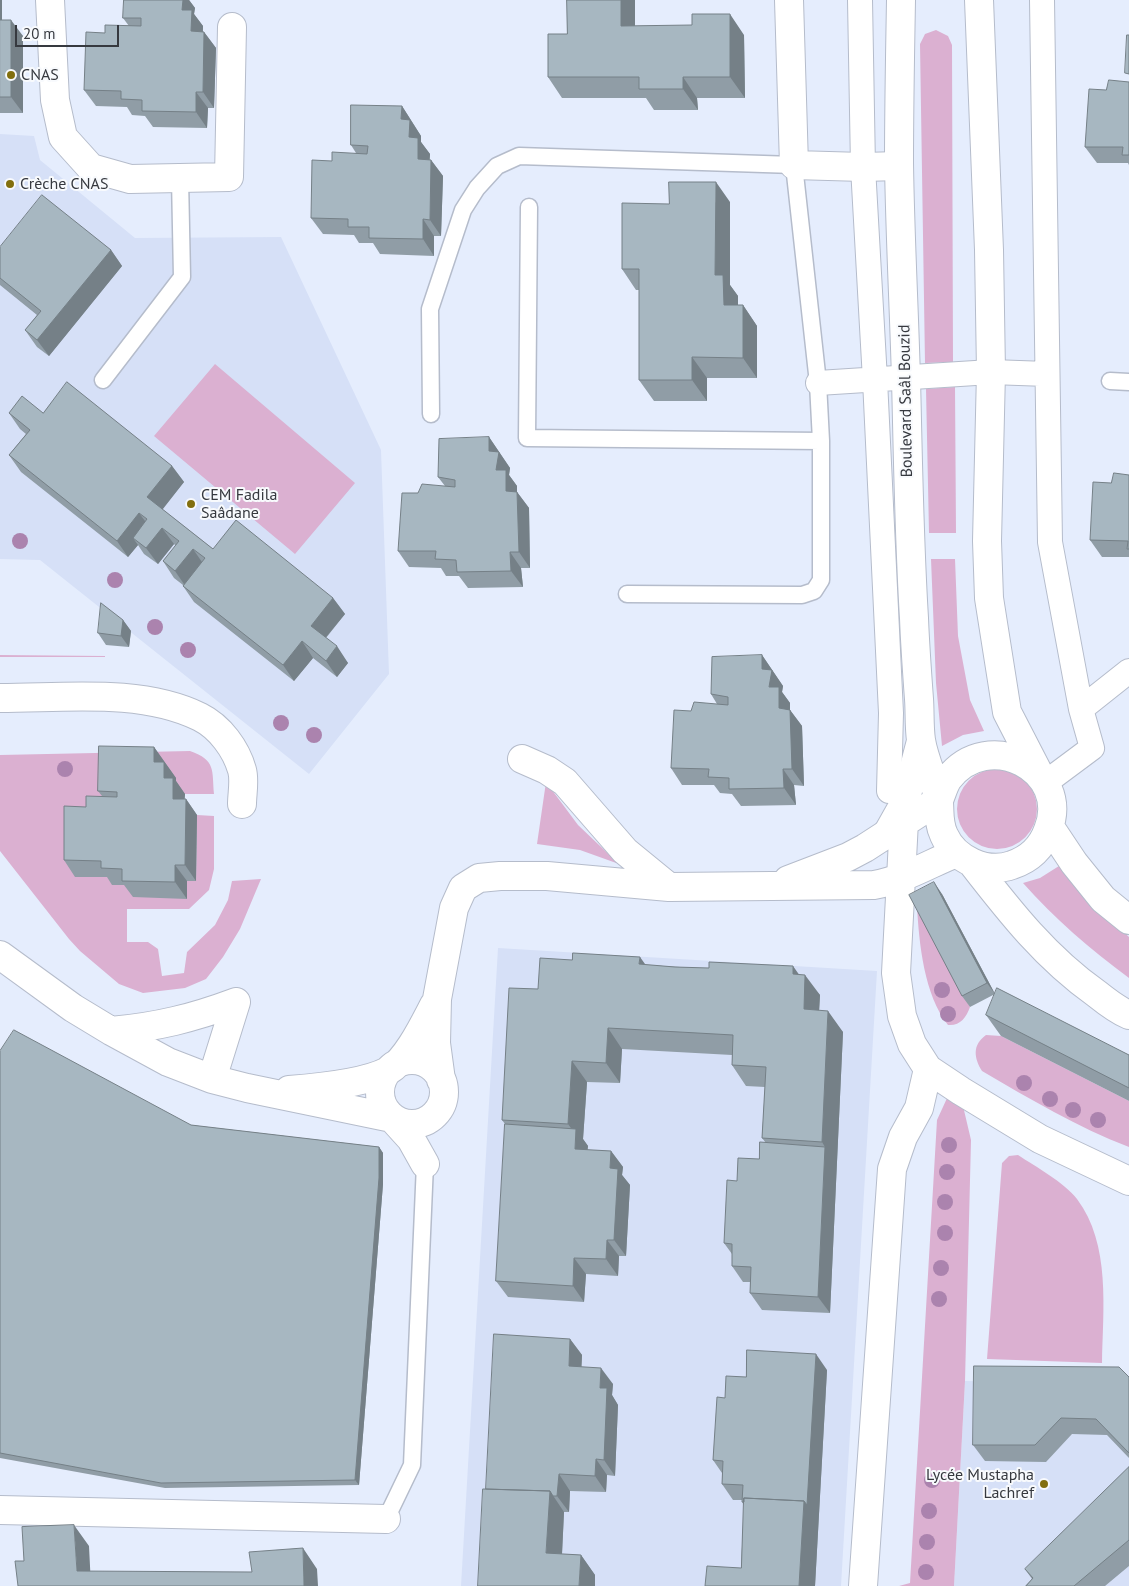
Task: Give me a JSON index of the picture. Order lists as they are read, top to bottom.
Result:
{
  "streets": {
    "street": ["Boulevard Saâl Bouzid"]
  },
  "places": [
    "CNAS",
    "Crèche CNAS",
    "CEM Fadila Saâdane",
    "Lycée Mustapha Lachref"
  ],
  "scale_bar": "20 m"
}
